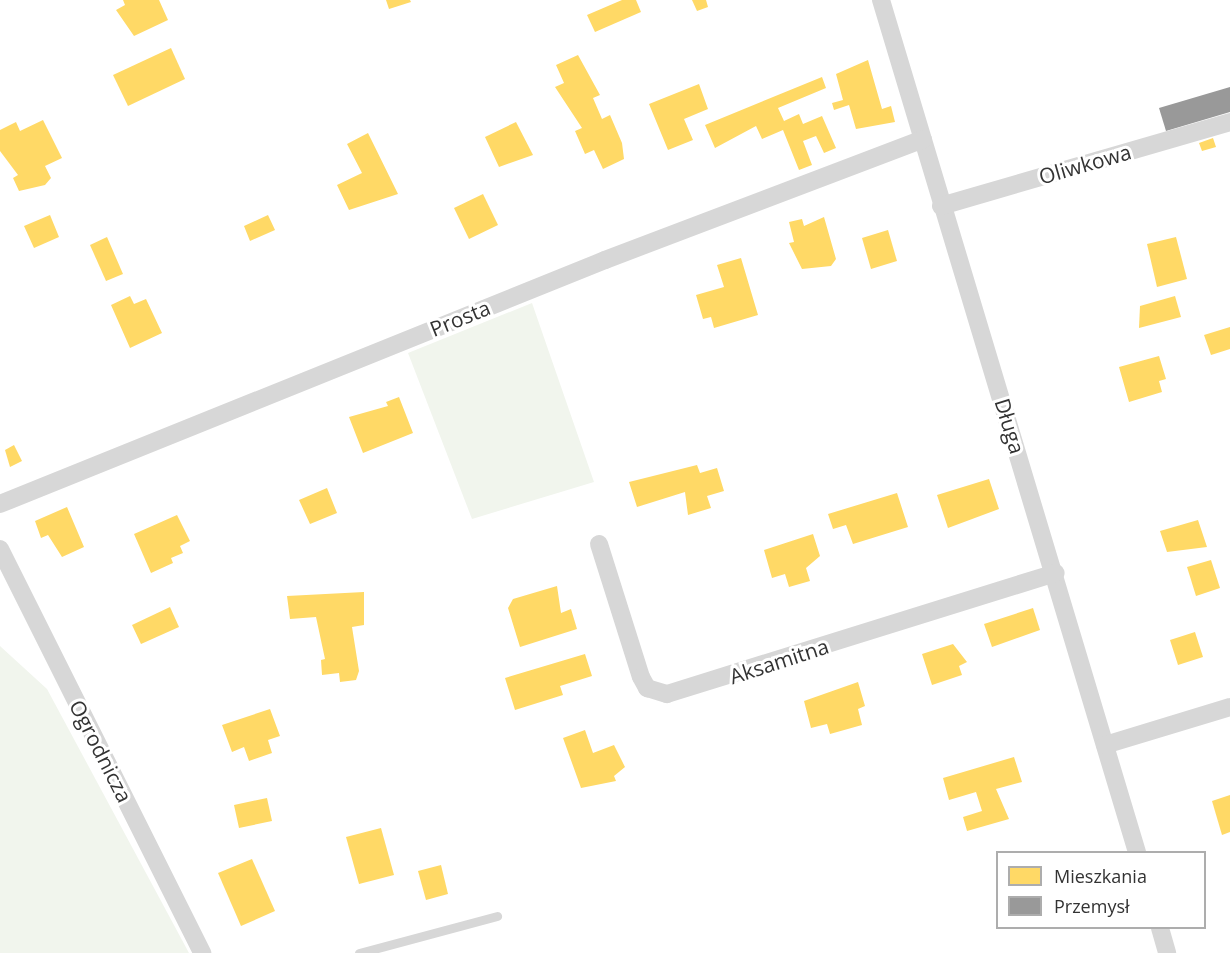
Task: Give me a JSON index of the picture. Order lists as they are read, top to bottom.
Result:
{
  "streets": {
    "street": [
      "Oliwkowa",
      "Prosta",
      "Długa",
      "Aksamitna",
      "Ogrodnicza"
    ]
  },
  "crossings": [
    ["Oliwkowa", "Długa"],
    ["Prosta", "Długa"],
    ["Długa", "Aksamitna"]
  ],
  "legend": ["Mieszkania", "Przemysł"]
}
